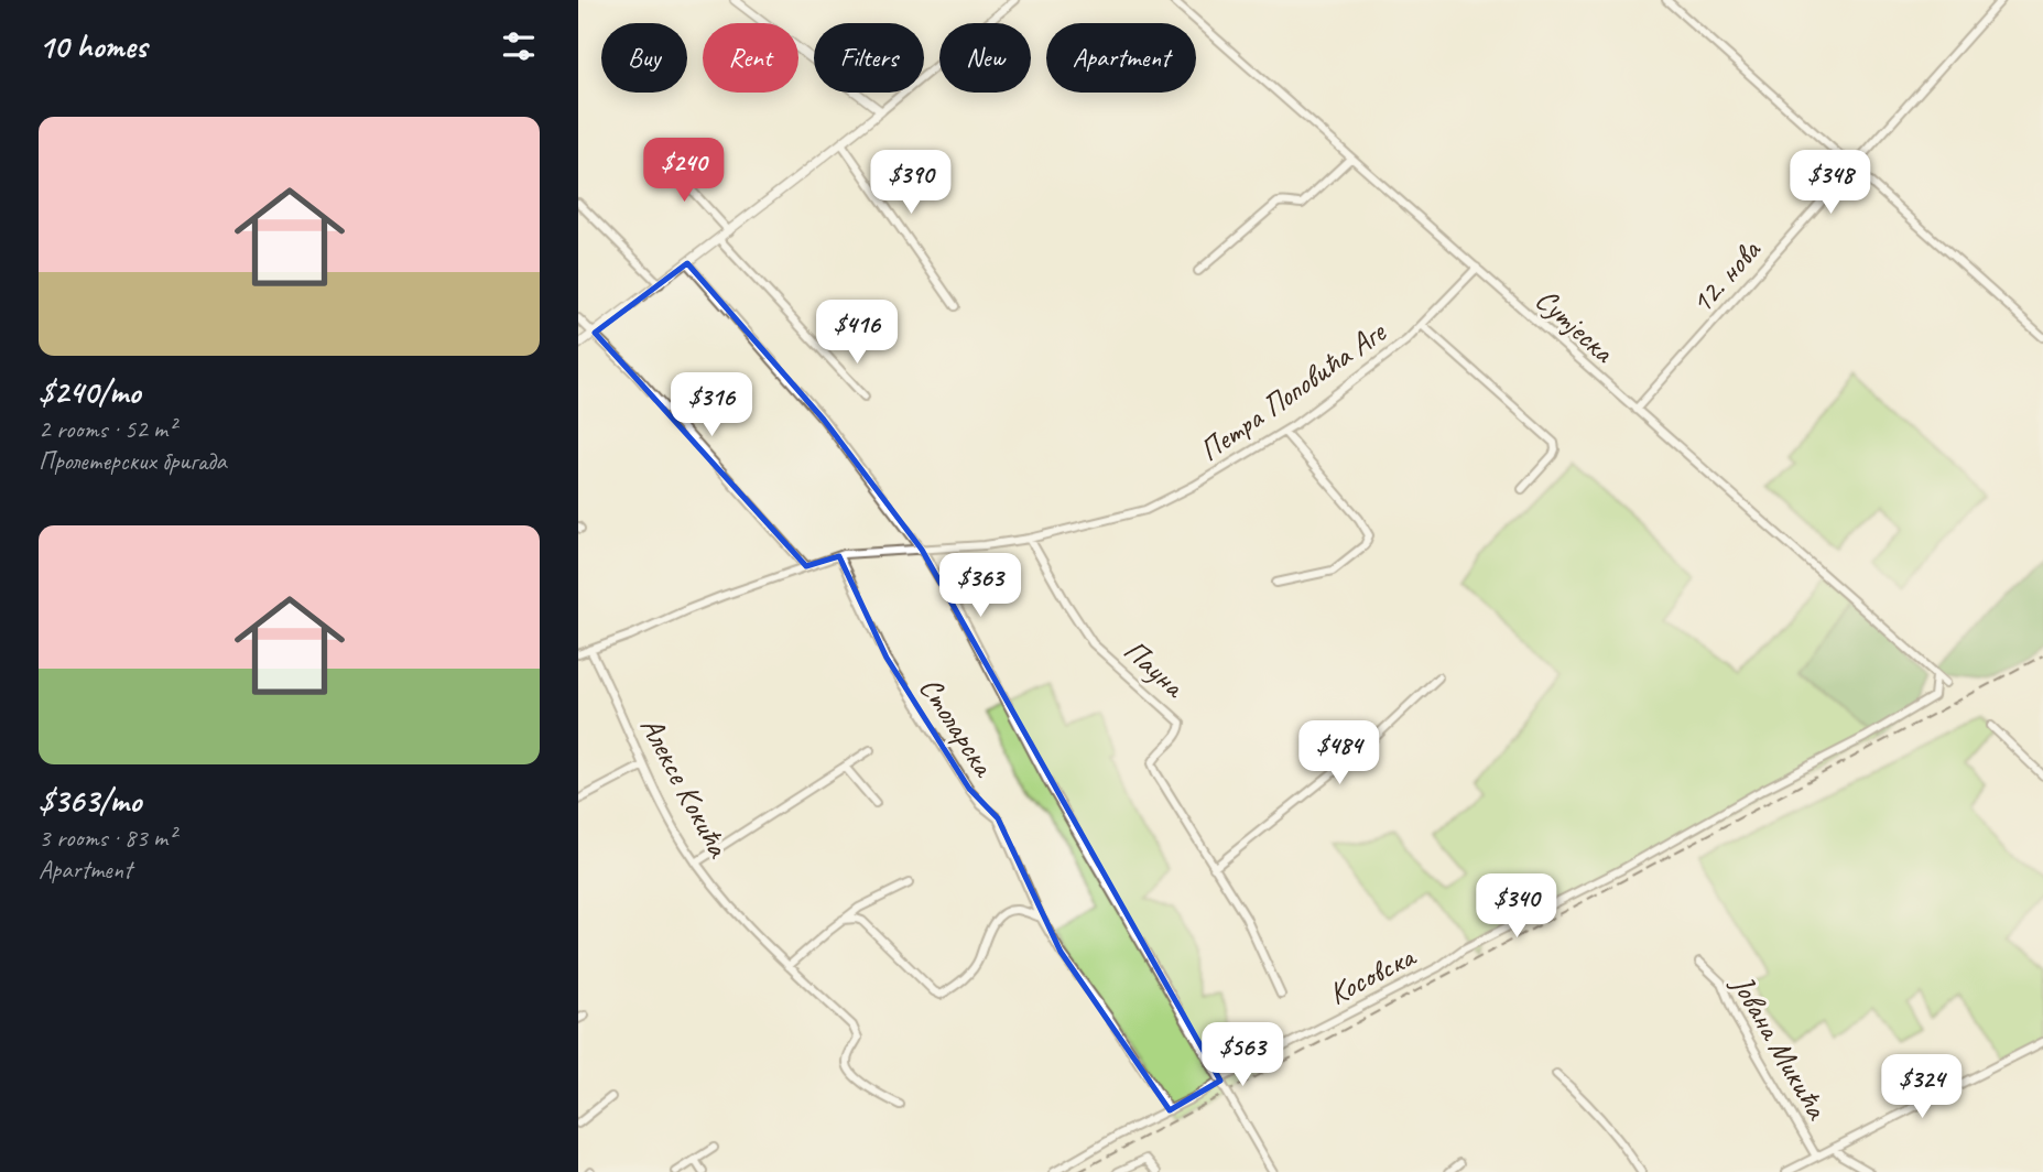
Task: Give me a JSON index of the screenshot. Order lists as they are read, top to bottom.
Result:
{
  "streets": {
    "street": [
      "12. нова",
      "Сутјеска",
      "Петра Поповића Аге",
      "Пауна",
      "Столарска",
      "Алексе Кокића",
      "Косовска",
      "Јована Микића"
    ]
  },
  "crossings": [
    ["12. нова", "Сутјеска"],
    ["Сутјеска", "Петра Поповића Аге"],
    ["Сутјеска", "Косовска"],
    ["Петра Поповића Аге", "Пауна"],
    ["Петра Поповића Аге", "Столарска"],
    ["Петра Поповића Аге", "Алексе Кокића"]
  ],
  "page": {
    "heading": "10 homes",
    "chip": [
      "Buy",
      "Rent",
      "Filters",
      "New",
      "Apartment"
    ],
    "list": [
      {
        "name": "$240/mo",
        "note": "2 rooms · 52 m² · Пролетерских бригада"
      },
      {
        "name": "$363/mo",
        "note": "3 rooms · 83 m² · Apartment"
      }
    ],
    "price": [
      "$240",
      "$390",
      "$348",
      "$416",
      "$316",
      "$363",
      "$484",
      "$340",
      "$563",
      "$324"
    ]
  }
}
